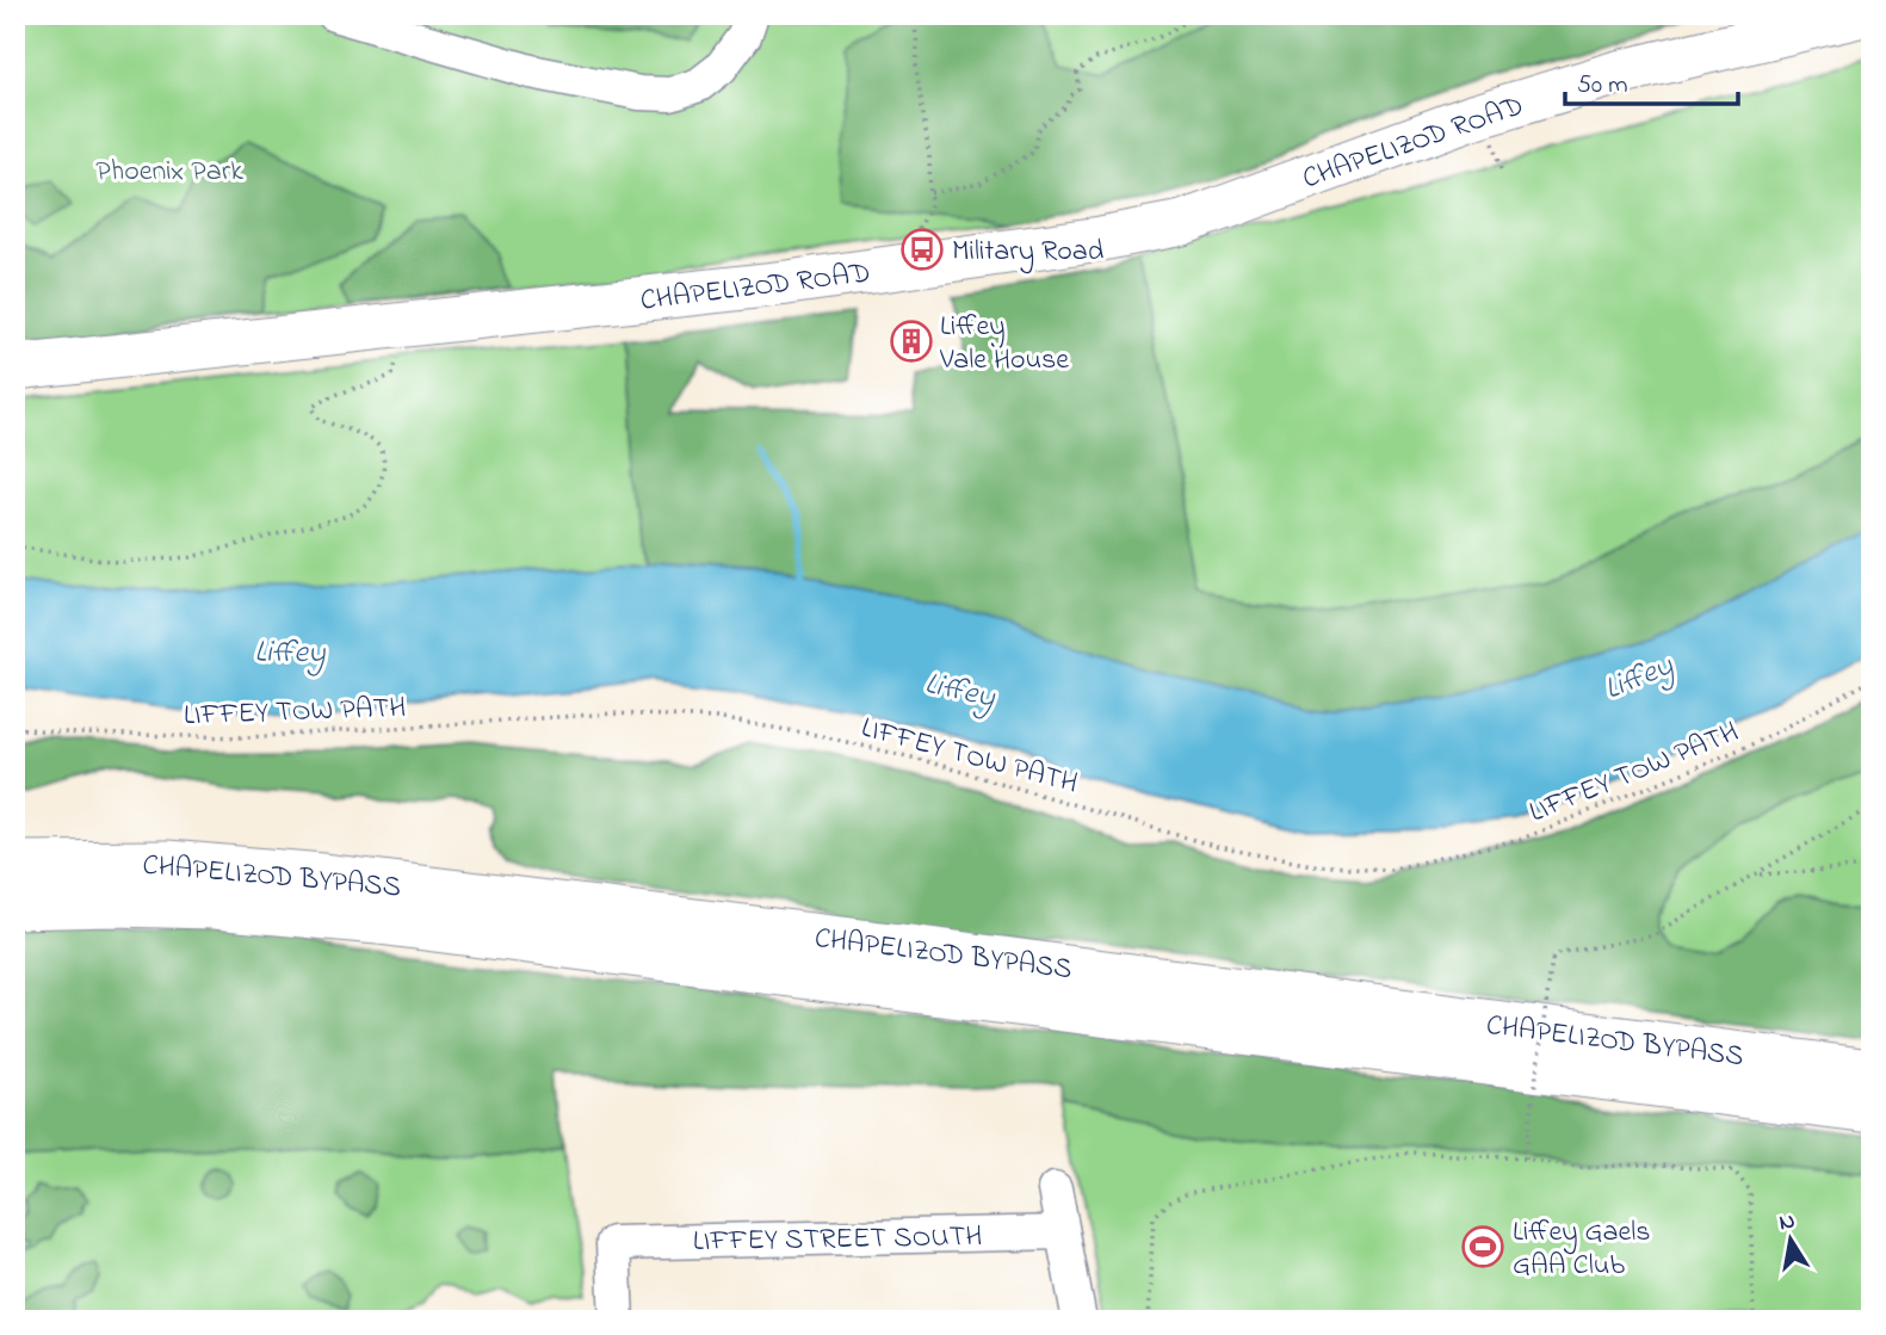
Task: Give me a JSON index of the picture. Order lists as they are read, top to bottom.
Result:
{
  "streets": {
    "main road": ["CHAPELIZOD ROAD", "CHAPELIZOD BYPASS"],
    "street": ["LIFFEY STREET SOUTH"],
    "path": ["LIFFEY TOW PATH"]
  },
  "water": ["Liffey"],
  "parks": ["Phoenix Park"],
  "places": {
    "bus stop": ["Military Road"],
    "building": ["Liffey Vale House"],
    "sports": ["Liffey Gaels GAA Club"]
  },
  "scale_bar": "50 m",
  "north": "top"
}
